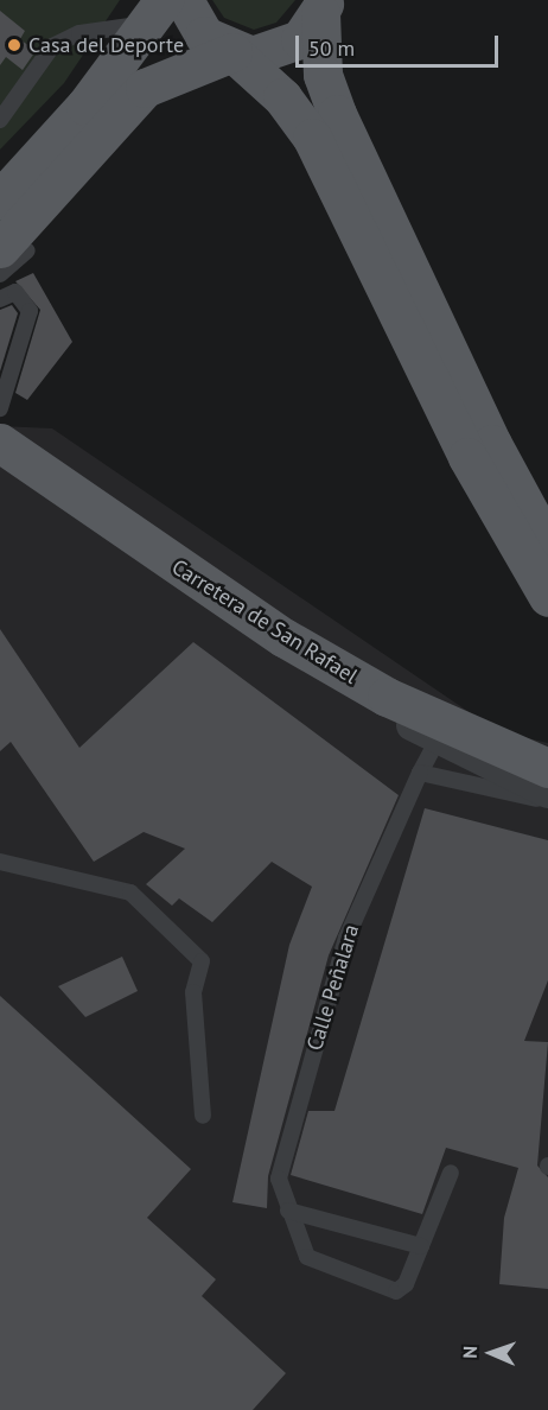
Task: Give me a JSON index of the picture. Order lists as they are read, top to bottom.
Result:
{
  "streets": {
    "main road": ["Carretera de San Rafael"],
    "lane": ["Calle Peñalara"]
  },
  "places": ["Casa del Deporte"],
  "scale_bar": "50 m",
  "north": "left"
}
